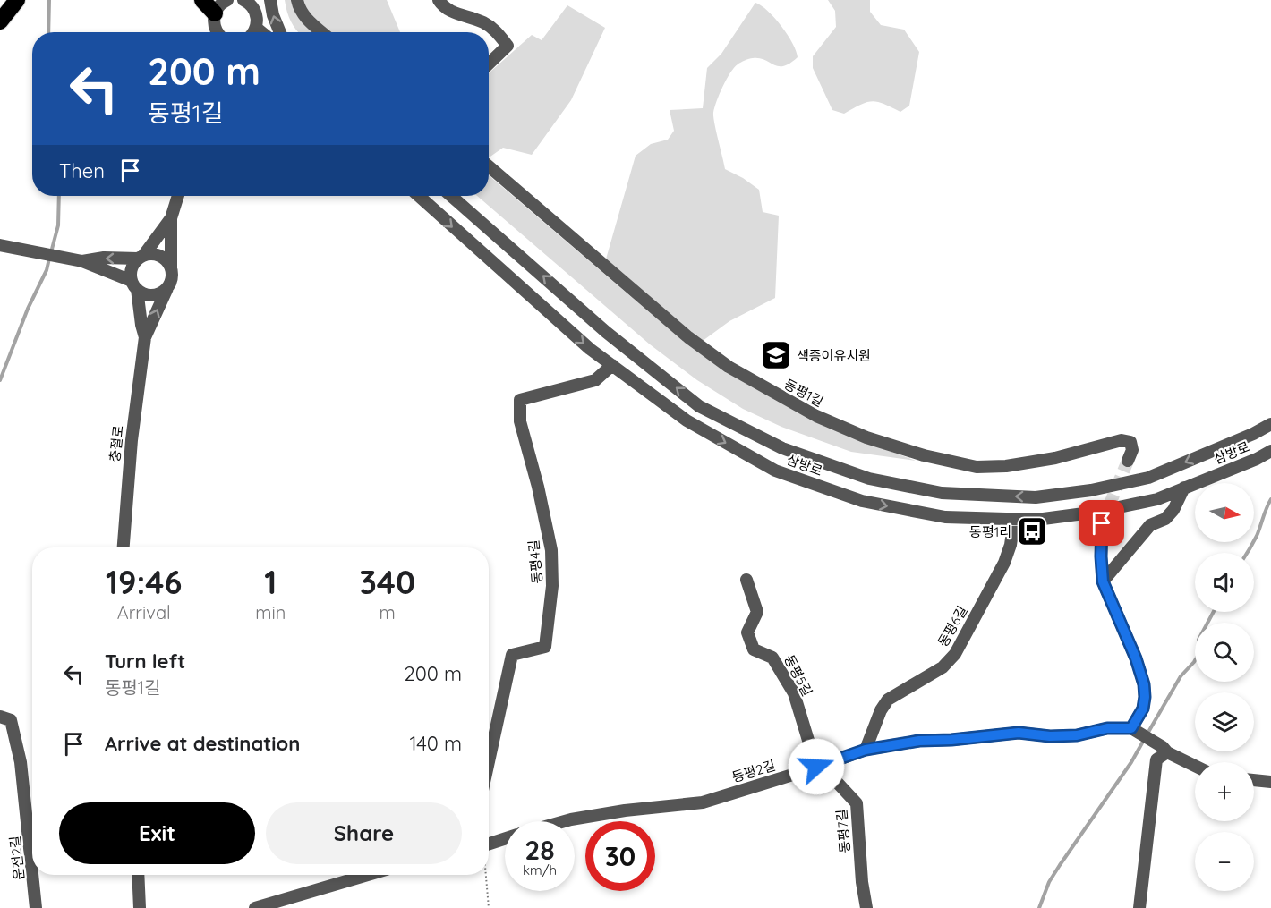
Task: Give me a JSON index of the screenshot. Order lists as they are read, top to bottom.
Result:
{
  "streets": {
    "street": [
      "동평1길",
      "충절로",
      "삼방로",
      "동평4길",
      "동평6길",
      "동평5길",
      "동평2길",
      "동평7길",
      "운전2길"
    ]
  },
  "crossings": [
    ["삼방로", "동평4길"],
    ["삼방로", "동평6길"],
    ["동평6길", "동평2길"],
    ["동평5길", "동평2길"],
    ["동평5길", "동평7길"],
    ["동평2길", "동평7길"]
  ],
  "places": {
    "school or university": ["색종이유치원"],
    "bus stop": ["동평1리"]
  },
  "north": "right",
  "page": {
    "turn": ["200 m", "동평1길"],
    "then": "Then",
    "map_buttons": ["+", "−"],
    "eta": [
      "19:46",
      "Arrival",
      "1",
      "min",
      "340",
      "m"
    ],
    "list": [
      {
        "name": "Turn left",
        "note": "동평1길",
        "value": "200 m"
      },
      {
        "name": "Arrive at destination",
        "value": "140 m"
      }
    ],
    "buttons": ["Exit", "Share"],
    "speed": "28 km/h",
    "limit": "30"
  }
}
